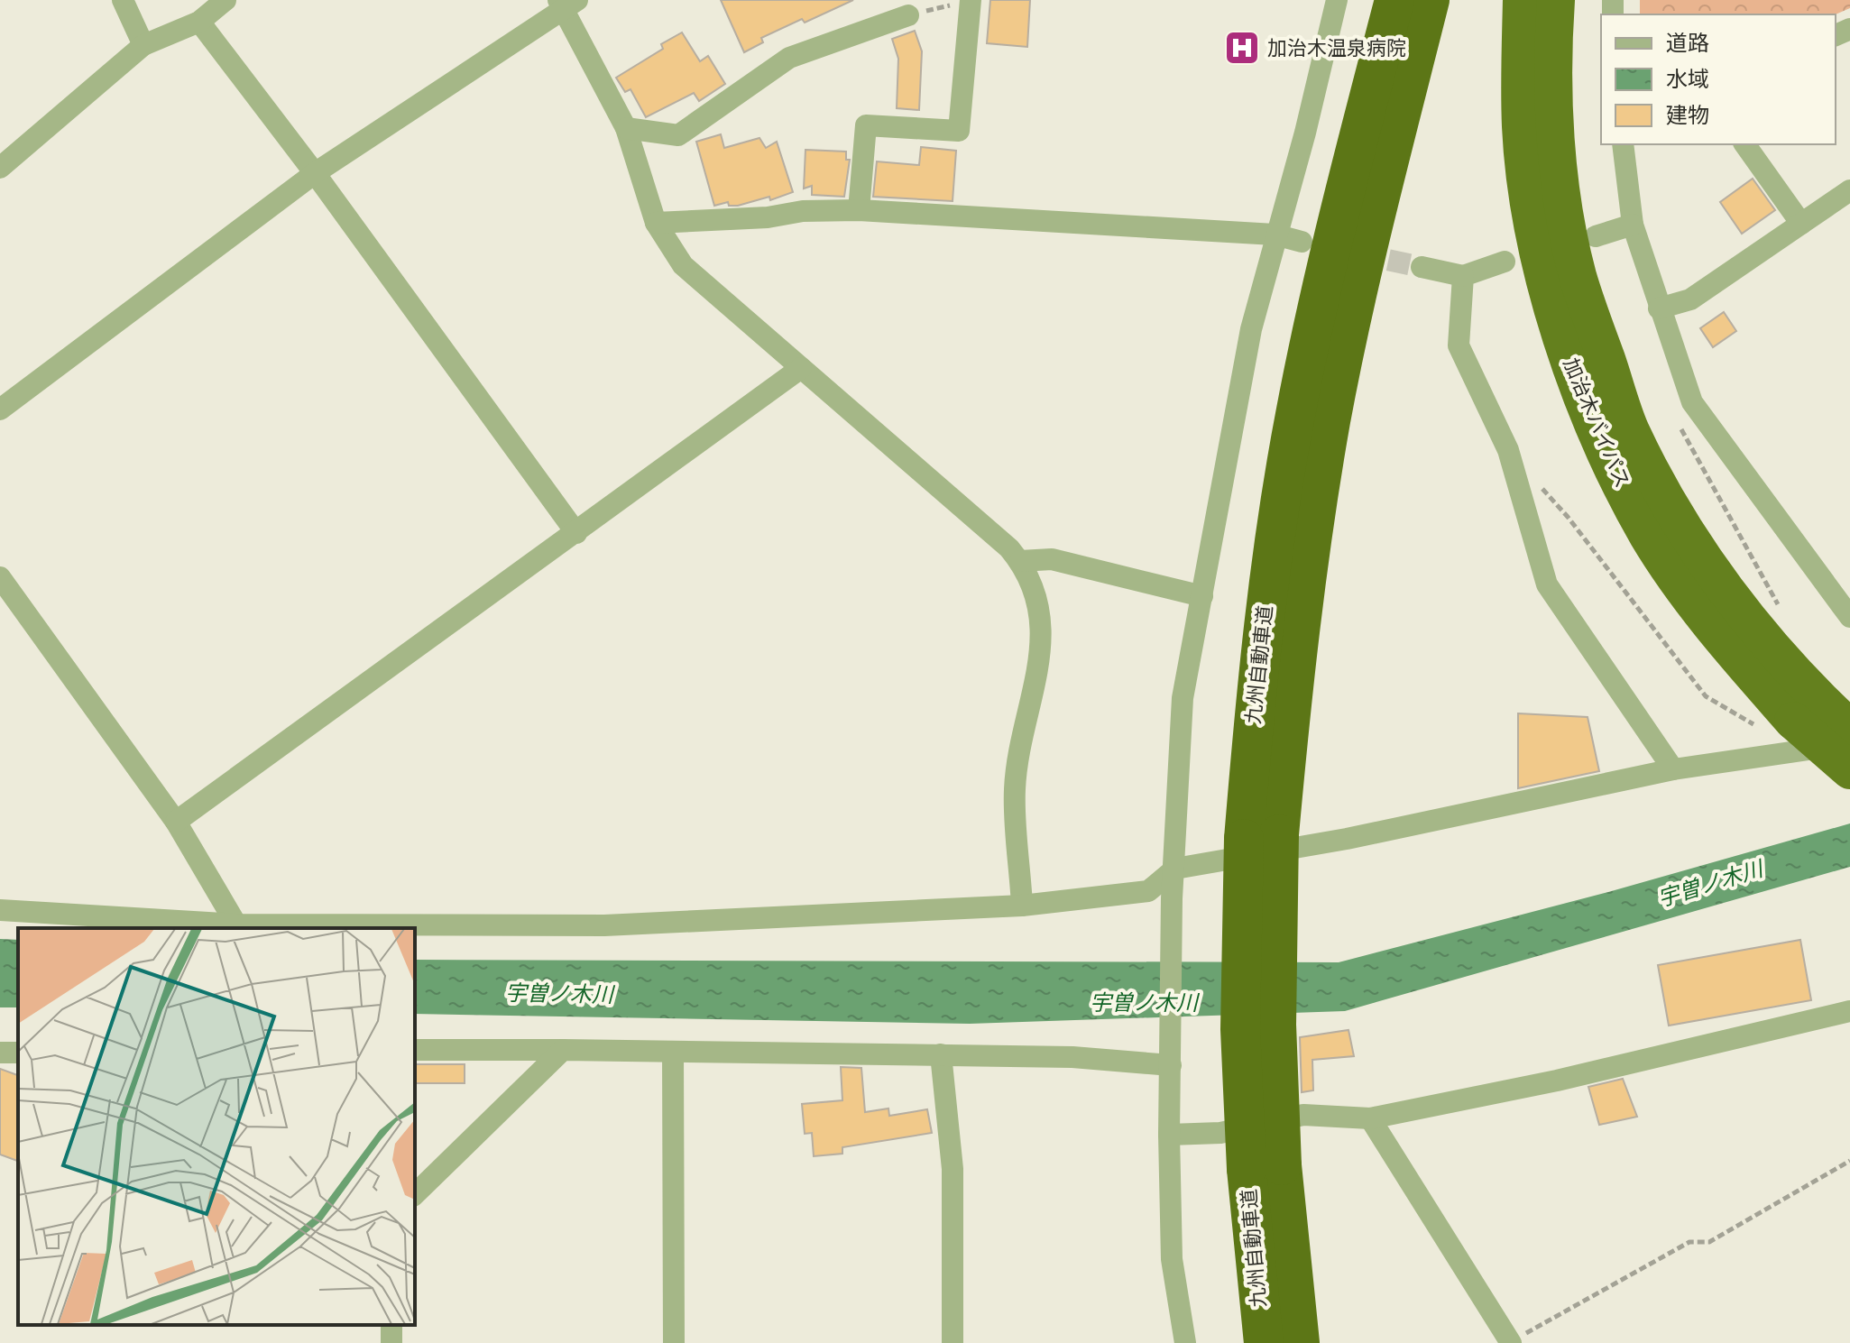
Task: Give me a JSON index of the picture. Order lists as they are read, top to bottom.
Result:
{
  "streets": {
    "highway": ["加治木バイパス", "九州自動車道"]
  },
  "water": ["宇曽ノ木川"],
  "places": {
    "hospital": ["加治木温泉病院"]
  },
  "legend": ["道路", "水域", "建物"]
}
